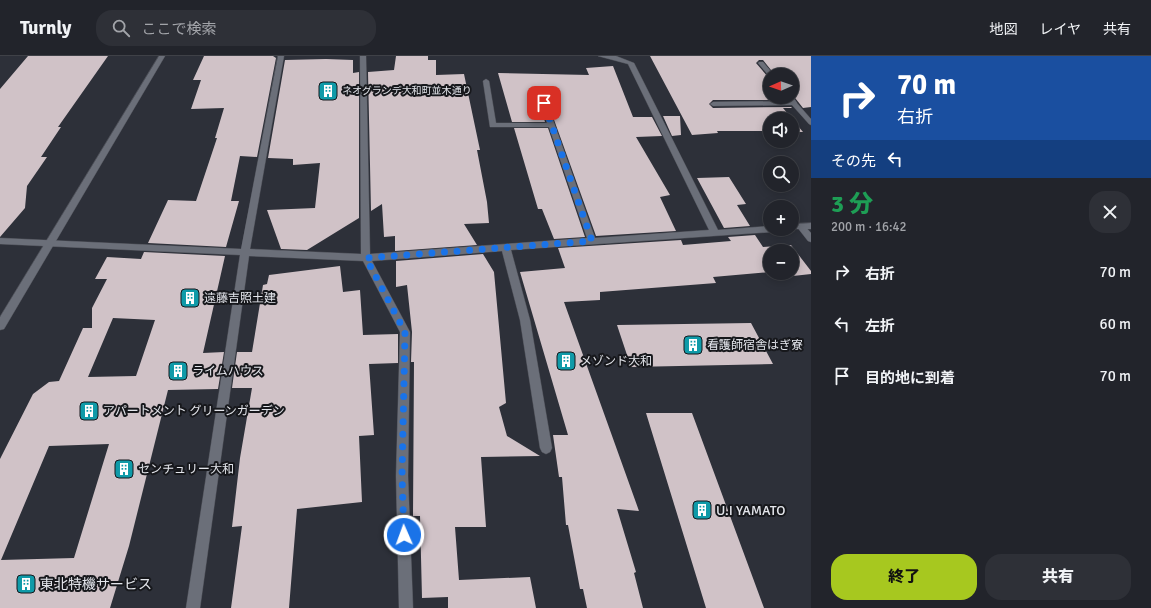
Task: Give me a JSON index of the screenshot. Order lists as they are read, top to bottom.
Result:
{
  "places": {
    "building": [
      "ネオグランデ大和町並木通り",
      "遠藤吉照土建",
      "看護師宿舎はぎ寮",
      "メゾンド大和",
      "ライムハウス",
      "アパートメント グリーンガーデン",
      "センチュリー大和",
      "U.I YAMATO",
      "東北特機サービス"
    ]
  },
  "north": "left",
  "page": {
    "header": "Turnly",
    "search": "ここで検索",
    "nav": ["地図", "レイヤ", "共有"],
    "turn": ["70 m", "右折"],
    "map_buttons": ["+", "−"],
    "then": "その先",
    "heading": ["3 分", "200 m · 16:42"],
    "list": [
      {
        "name": "右折",
        "value": "70 m"
      },
      {
        "name": "左折",
        "value": "60 m"
      },
      {
        "name": "目的地に到着",
        "value": "70 m"
      }
    ],
    "buttons": ["終了", "共有"]
  }
}
